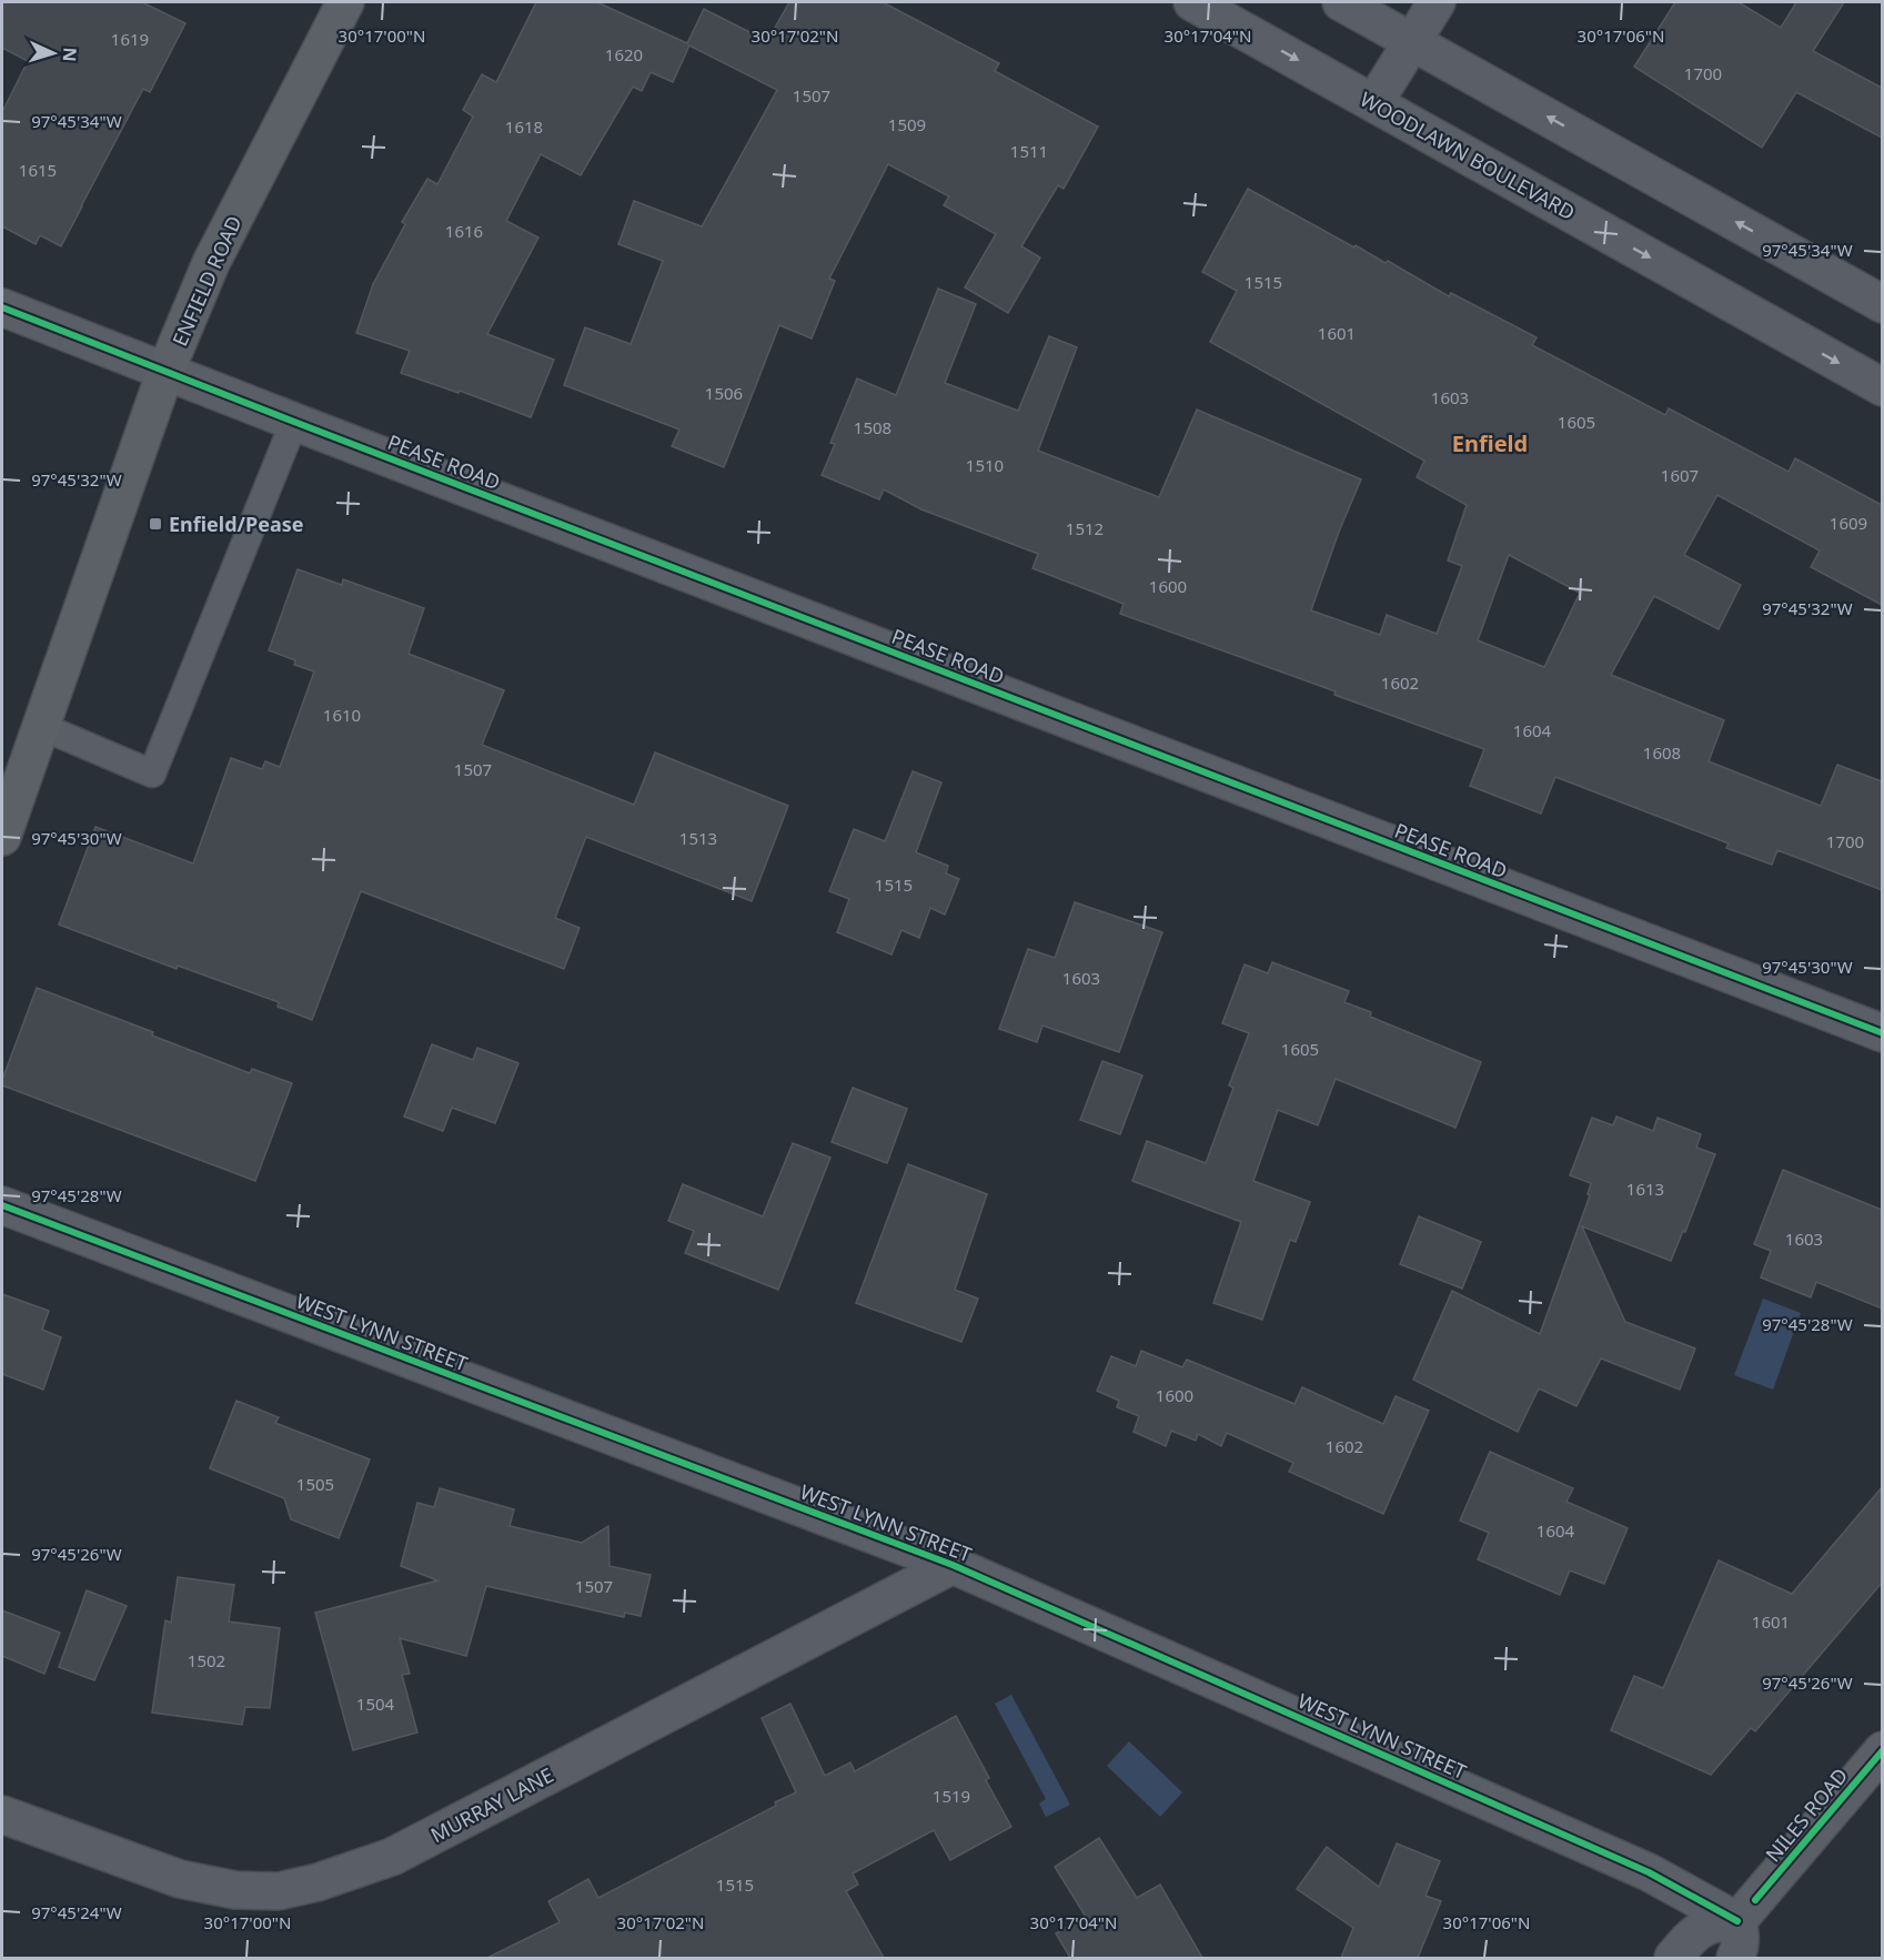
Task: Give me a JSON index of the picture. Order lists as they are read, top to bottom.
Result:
{
  "streets": {
    "main road": ["ENFIELD ROAD"],
    "street": [
      "WOODLAWN BOULEVARD",
      "PEASE ROAD",
      "WEST LYNN STREET",
      "MURRAY LANE",
      "NILES ROAD"
    ]
  },
  "crossings": [
    ["ENFIELD ROAD", "PEASE ROAD"],
    ["WEST LYNN STREET", "MURRAY LANE"],
    ["WEST LYNN STREET", "NILES ROAD"]
  ],
  "districts": ["Enfield"],
  "places": {
    "transit": ["Enfield/Pease"]
  },
  "house_numbers": [
    "1619",
    "1620",
    "1700",
    "1507",
    "1509",
    "1618",
    "1511",
    "1615",
    "1616",
    "1515",
    "1601",
    "1506",
    "1603",
    "1605",
    "1508",
    "1510",
    "1607",
    "1609",
    "1512",
    "1600",
    "1602",
    "1610",
    "1604",
    "1608",
    "1507",
    "1513",
    "1700",
    "1515",
    "1603",
    "1605",
    "1613",
    "1603",
    "1600",
    "1602",
    "1505",
    "1604",
    "1507",
    "1601",
    "1502",
    "1504",
    "1519",
    "1515"
  ],
  "north": "right",
  "coordinates": [
    "30°17'00\"N",
    "30°17'02\"N",
    "30°17'04\"N",
    "30°17'06\"N",
    "97°45'34\"W",
    "97°45'32\"W",
    "97°45'30\"W",
    "97°45'28\"W",
    "97°45'26\"W",
    "97°45'24\"W"
  ]
}
